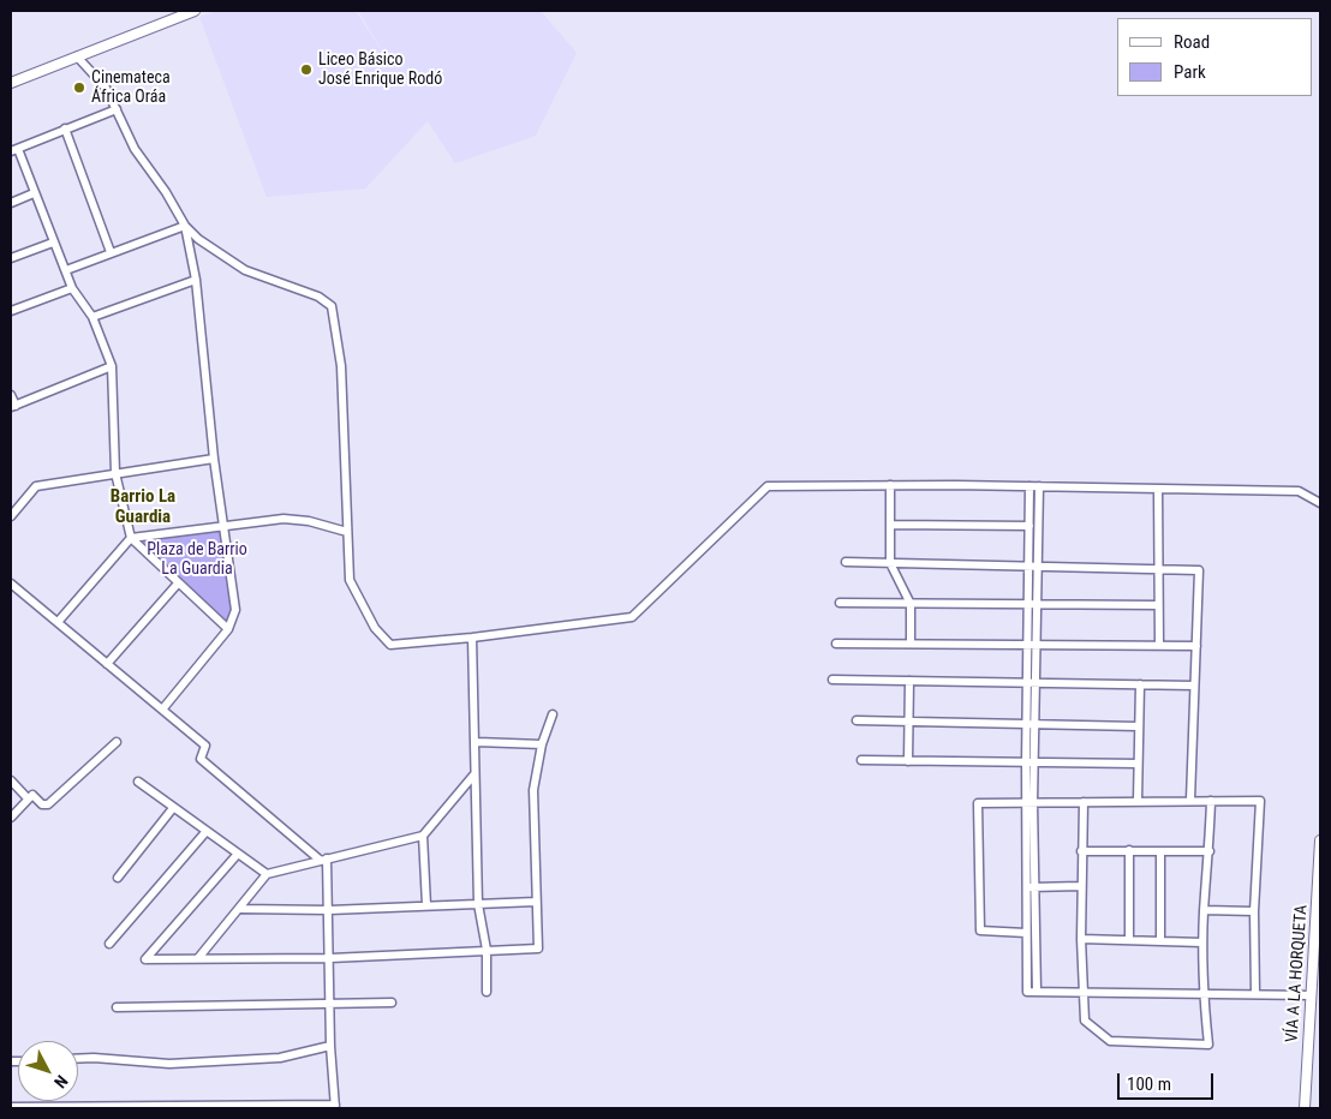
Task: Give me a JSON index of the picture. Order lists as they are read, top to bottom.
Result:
{
  "streets": {
    "main road": ["VÍA A LA HORQUETA"]
  },
  "districts": ["Barrio La Guardia"],
  "parks": ["Plaza de Barrio La Guardia"],
  "places": ["Liceo Básico José Enrique Rodó", "Cinemateca África Oráa"],
  "legend": ["Road", "Park"],
  "scale_bar": "100 m",
  "north": "bottom right"
}
